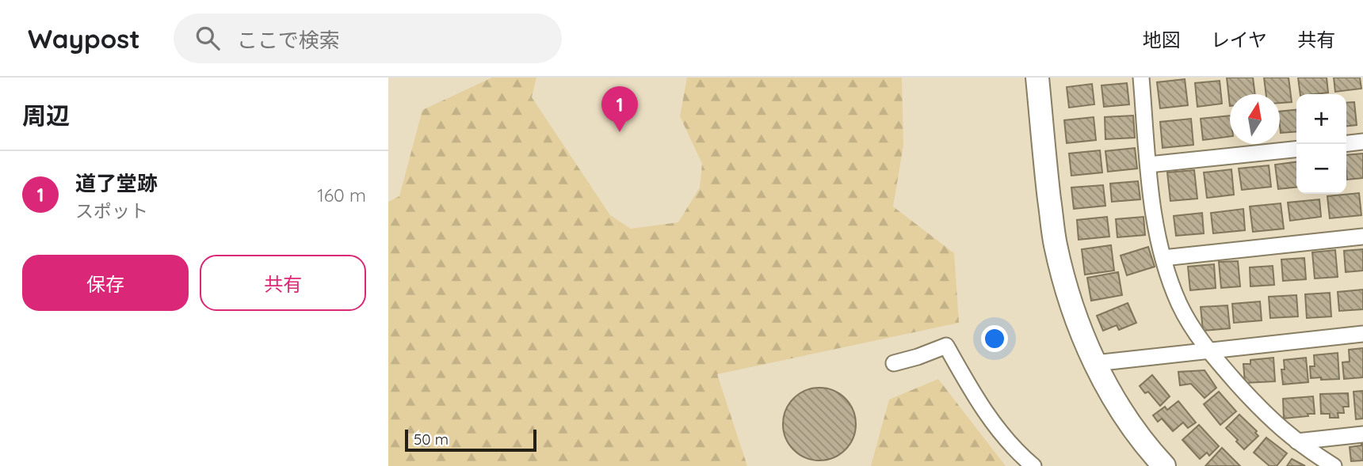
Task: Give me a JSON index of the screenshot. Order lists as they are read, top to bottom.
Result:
{
  "scale_bar": "50 m",
  "north": "top",
  "page": {
    "header": "Waypost",
    "search": "ここで検索",
    "nav": ["地図", "レイヤ", "共有"],
    "heading": "周辺",
    "pins": "1",
    "map_buttons": ["+", "−"],
    "list": [
      {
        "mark": "1",
        "name": "道了堂跡",
        "note": "スポット",
        "value": "160 m"
      }
    ],
    "buttons": ["保存", "共有"],
    "scale": "50 m"
  }
}
